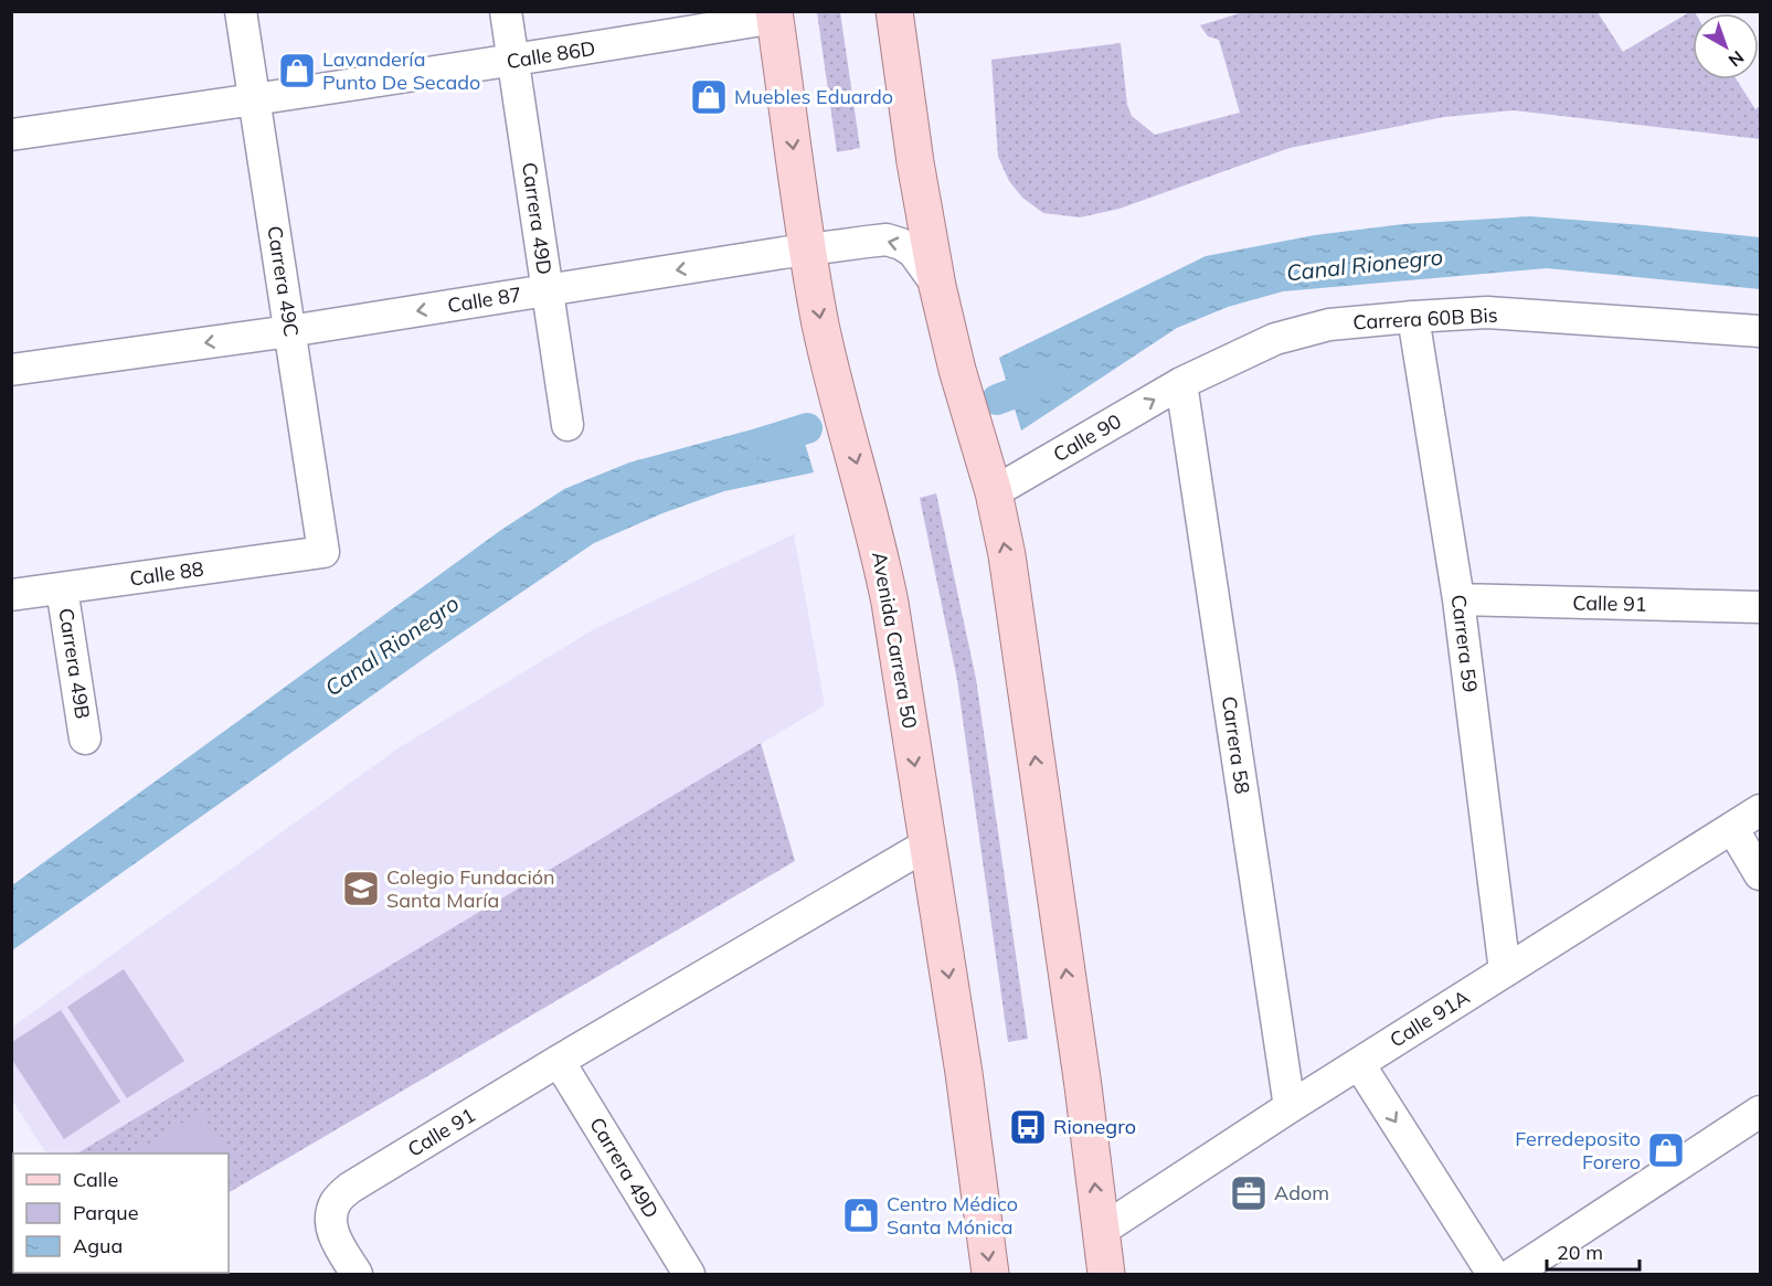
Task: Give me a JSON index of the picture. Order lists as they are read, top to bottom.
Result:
{
  "streets": {
    "main road": ["Avenida Carrera 50"],
    "street": [
      "Calle 86D",
      "Carrera 49D",
      "Carrera 49C",
      "Calle 87",
      "Carrera 60B Bis",
      "Calle 90",
      "Calle 88",
      "Calle 91",
      "Carrera 59",
      "Carrera 49B",
      "Carrera 58",
      "Calle 91A"
    ]
  },
  "crossings": [
    ["Calle 86D", "Carrera 49D"],
    ["Calle 86D", "Carrera 49C"],
    ["Calle 86D", "Avenida Carrera 50"],
    ["Carrera 49D", "Calle 87"],
    ["Carrera 49D", "Calle 91"],
    ["Carrera 49C", "Calle 87"],
    ["Carrera 49C", "Calle 88"],
    ["Calle 87", "Avenida Carrera 50"],
    ["Carrera 60B Bis", "Calle 90"],
    ["Carrera 60B Bis", "Carrera 59"],
    ["Carrera 60B Bis", "Carrera 58"],
    ["Calle 90", "Carrera 58"],
    ["Calle 88", "Carrera 49B"],
    ["Calle 91", "Avenida Carrera 50"],
    ["Calle 91", "Carrera 59"],
    ["Carrera 59", "Calle 91A"],
    ["Carrera 58", "Calle 91A"]
  ],
  "one_way": ["Calle 87", "Calle 90"],
  "water": ["Canal Rionegro"],
  "places": {
    "shop": [
      "Lavandería Punto De Secado",
      "Muebles Eduardo",
      "Ferredeposito Forero",
      "Centro Médico Santa Mónica"
    ],
    "school or university": ["Colegio Fundación Santa María"],
    "bus stop": ["Rionegro"],
    "office": ["Adom"]
  },
  "legend": ["Calle", "Parque", "Agua"],
  "scale_bar": "20 m",
  "north": "bottom right"
}
